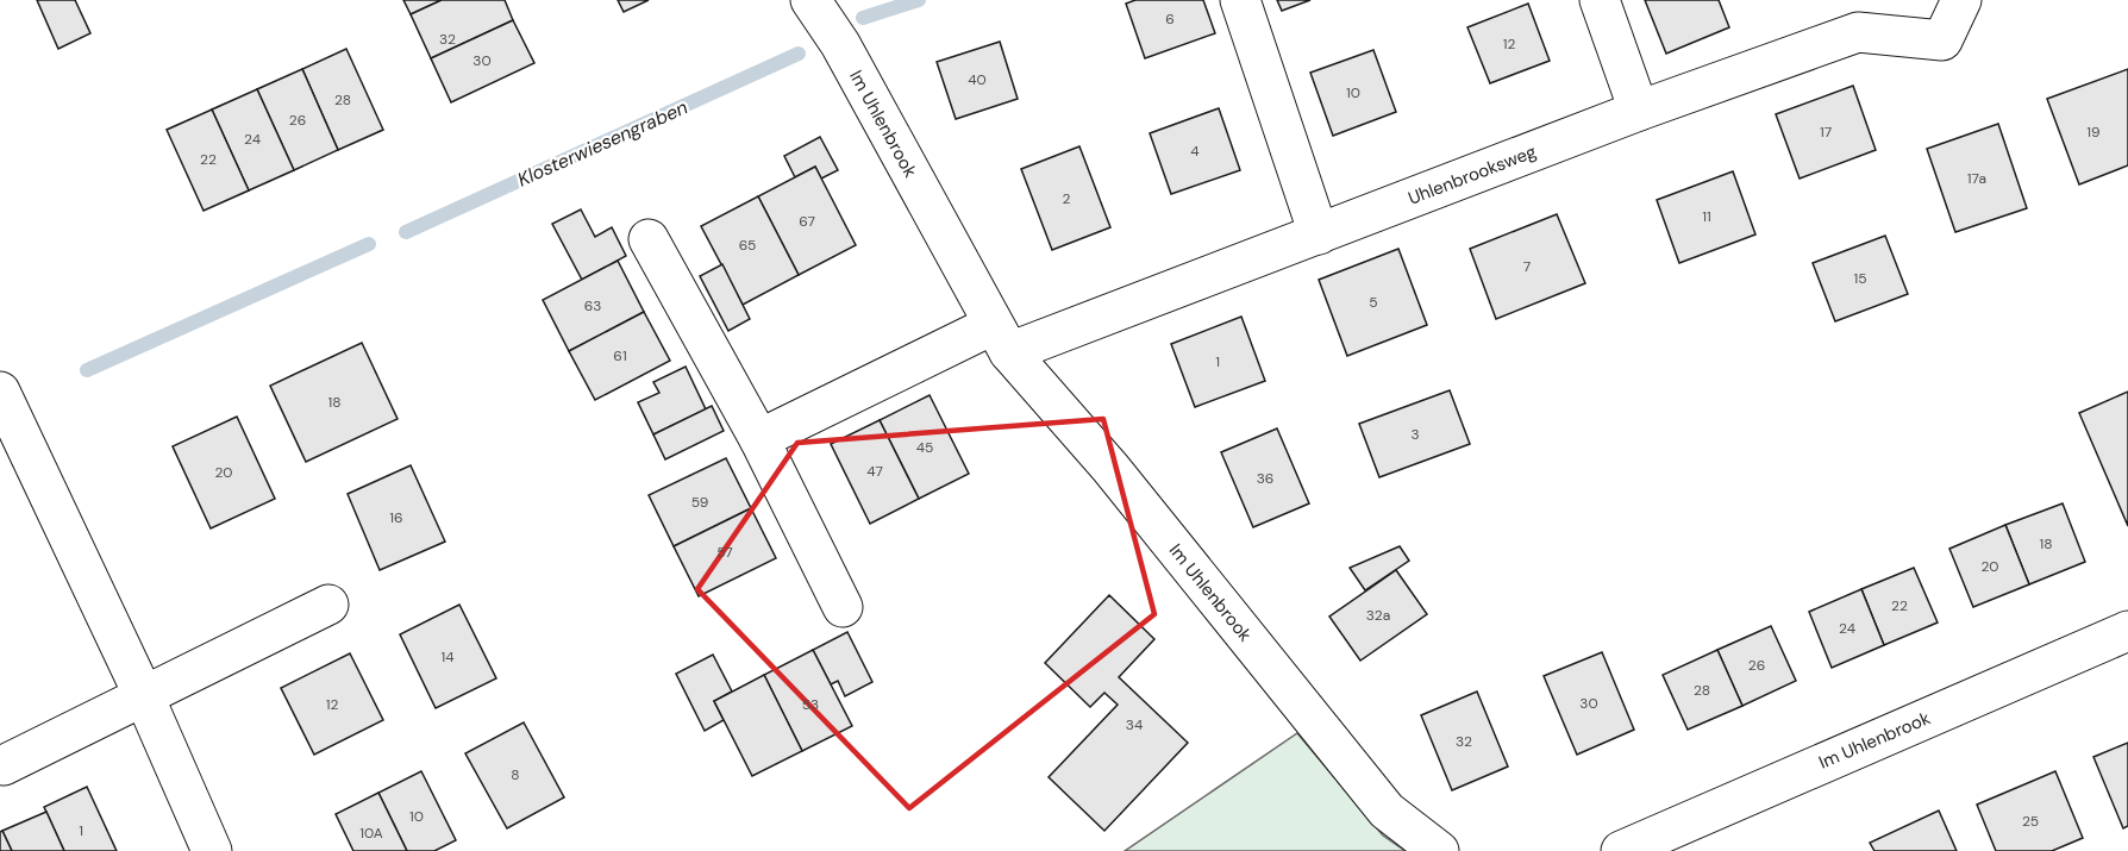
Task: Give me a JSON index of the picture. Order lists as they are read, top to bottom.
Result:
{
  "streets": {
    "street": ["Im Uhlenbrook", "Uhlenbrooksweg"]
  },
  "crossings": [
    ["Im Uhlenbrook", "Uhlenbrooksweg"]
  ],
  "water": ["Klosterwiesengraben"],
  "house_numbers": [
    "6",
    "32",
    "12",
    "30",
    "40",
    "10",
    "28",
    "26",
    "17",
    "19",
    "24",
    "4",
    "22",
    "17a",
    "2",
    "11",
    "67",
    "65",
    "7",
    "15",
    "5",
    "63",
    "61",
    "1",
    "18",
    "3",
    "45",
    "47",
    "20",
    "36",
    "59",
    "16",
    "18",
    "57",
    "20",
    "22",
    "32a",
    "24",
    "14",
    "26",
    "28",
    "30",
    "12",
    "53",
    "34",
    "32",
    "8",
    "10",
    "25",
    "1",
    "10A"
  ]
}
